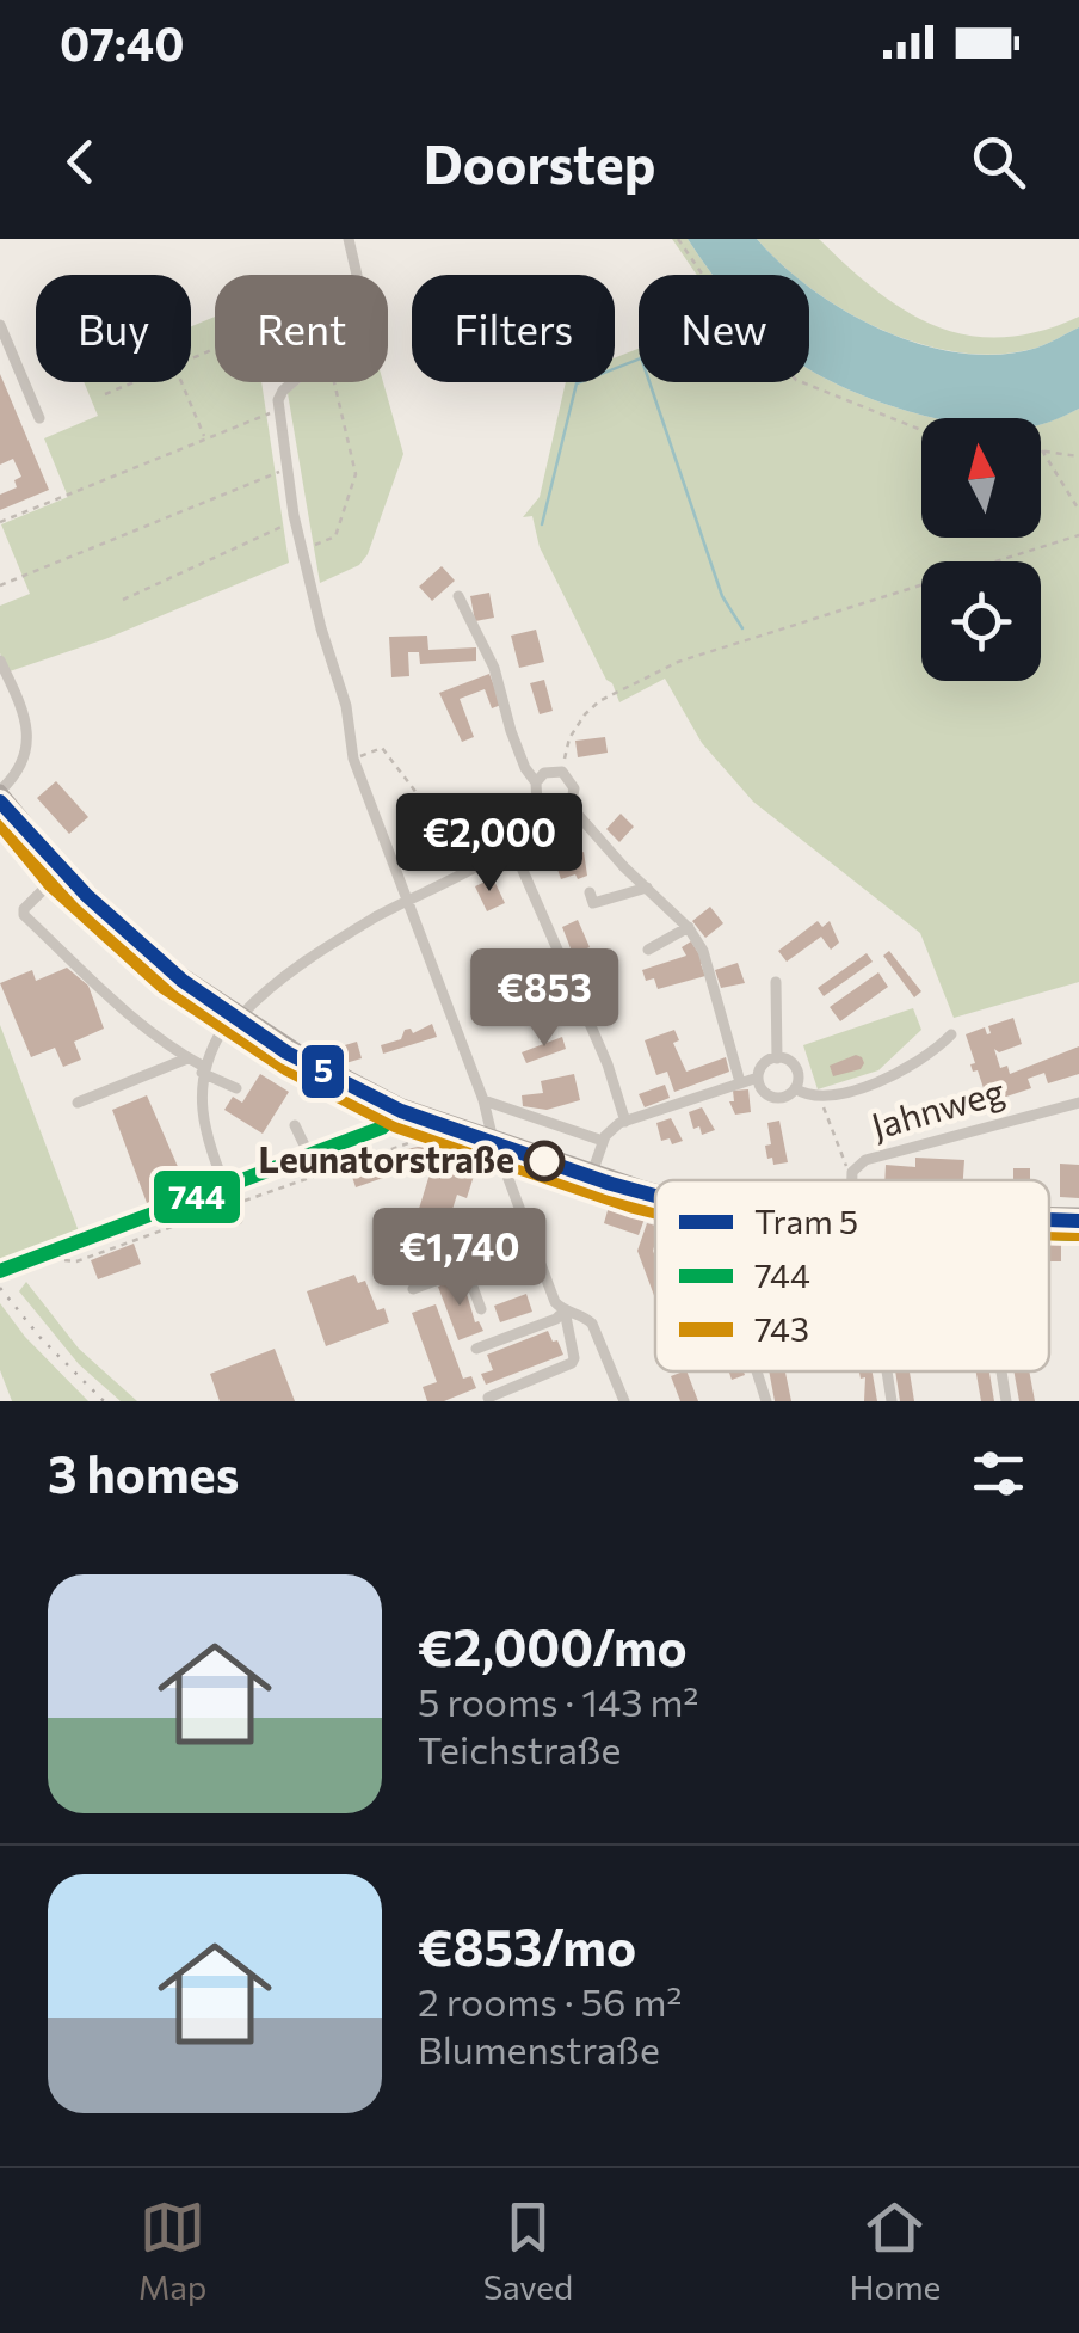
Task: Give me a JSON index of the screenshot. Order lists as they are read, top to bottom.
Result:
{
  "streets": {
    "street": ["Jahnweg"]
  },
  "places": ["Leunatorstraße"],
  "lines": ["tram line 5", "transit line 744", "transit line 743"],
  "legend": ["Tram 5", "744", "743"],
  "north": "top",
  "page": {
    "status": "07:40",
    "header": "Doorstep",
    "chip": [
      "Buy",
      "Rent",
      "Filters",
      "New"
    ],
    "price": ["€2,000", "€853", "€1,740"],
    "heading": "3 homes",
    "list": [
      {
        "name": "€2,000/mo",
        "note": "5 rooms · 143 m² · Teichstraße"
      },
      {
        "name": "€853/mo",
        "note": "2 rooms · 56 m² · Blumenstraße"
      }
    ],
    "tabs": ["Map", "Saved", "Home"]
  }
}
